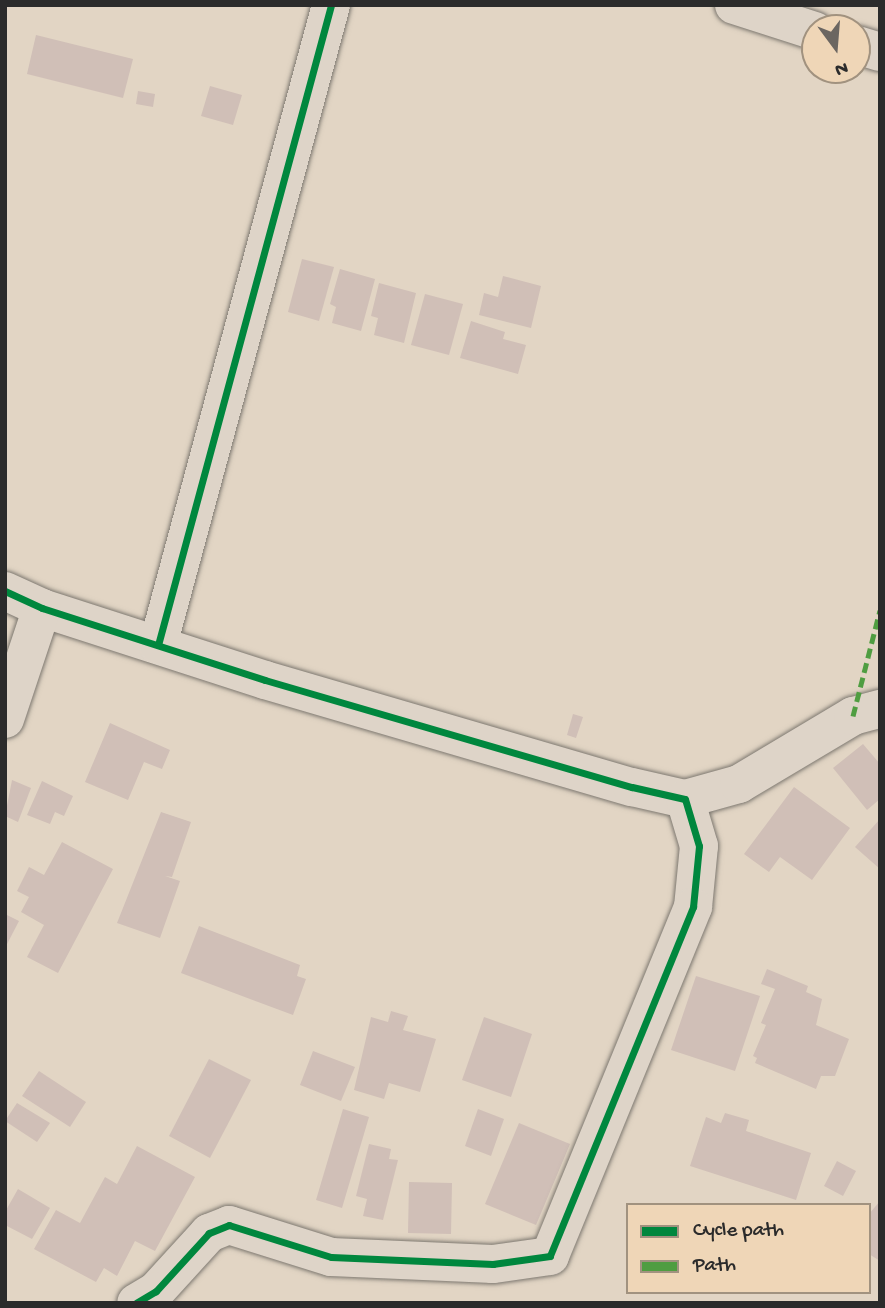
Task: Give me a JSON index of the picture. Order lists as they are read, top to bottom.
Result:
{
  "legend": ["Cycle path", "Path"],
  "north": "bottom"
}
